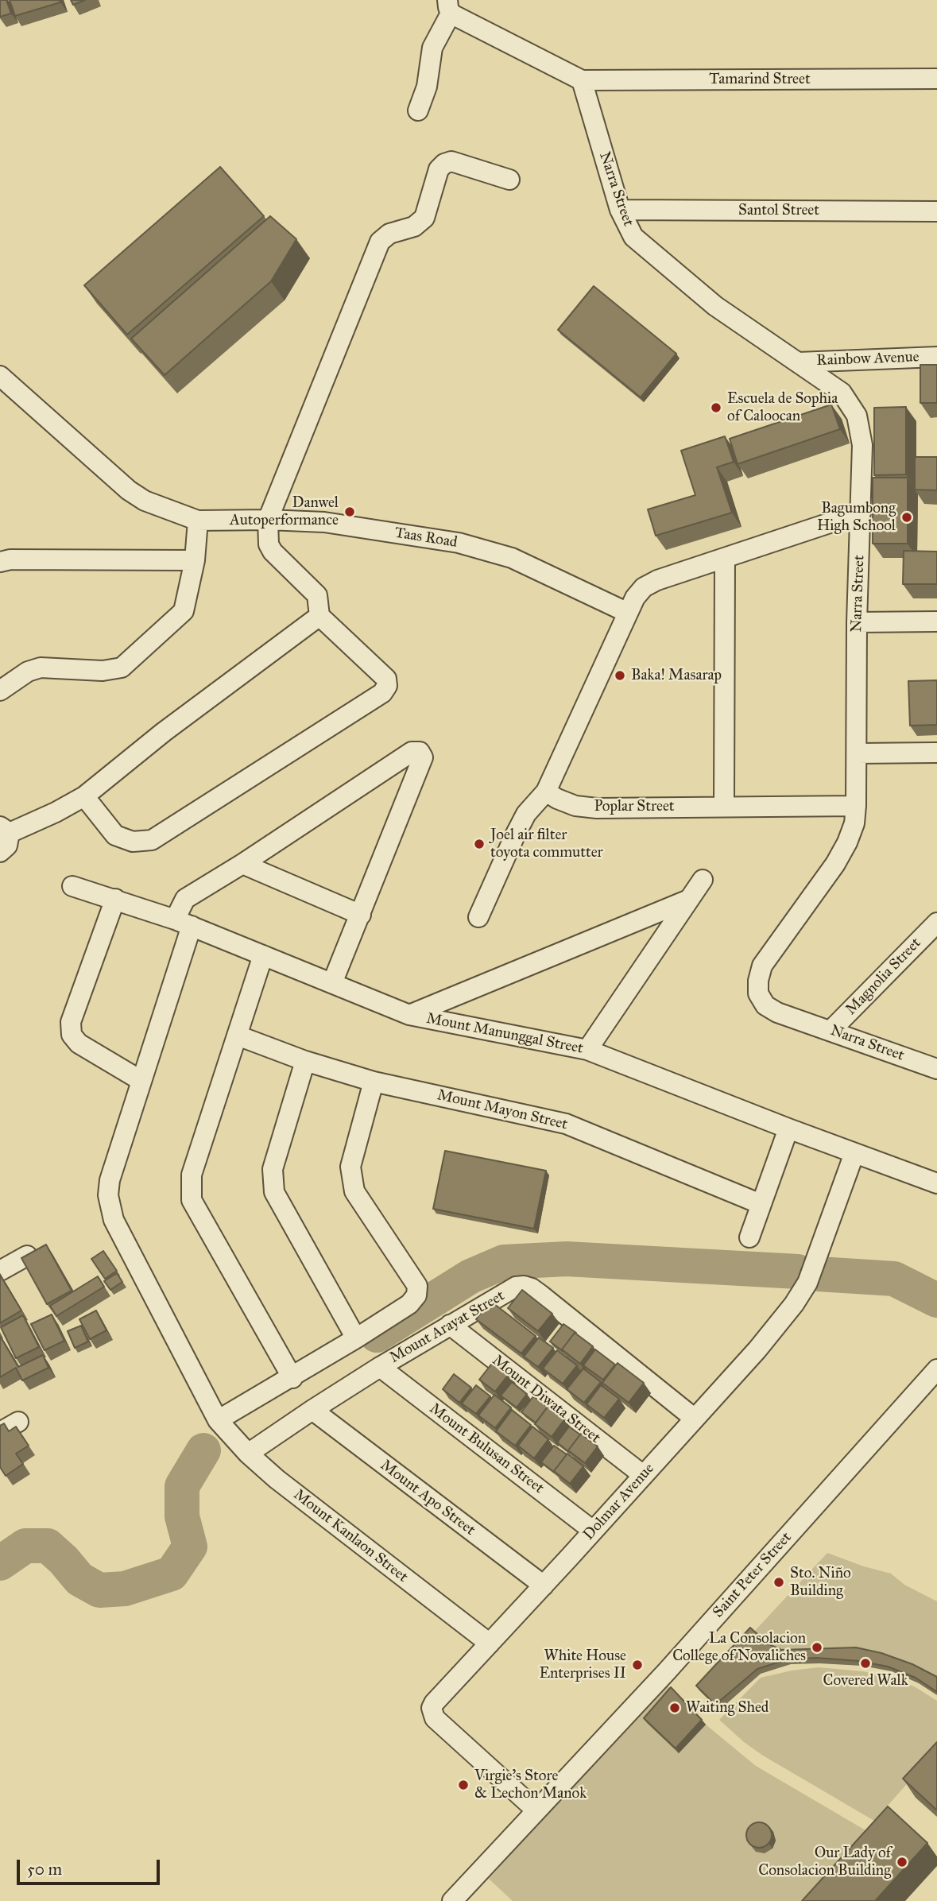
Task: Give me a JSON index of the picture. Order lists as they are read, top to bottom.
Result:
{
  "streets": {
    "street": [
      "Tamarind Street",
      "Narra Street",
      "Santol Street",
      "Rainbow Avenue",
      "Taas Road",
      "Poplar Street",
      "Magnolia Street",
      "Mount Manunggal Street",
      "Mount Mayon Street",
      "Mount Arayat Street",
      "Mount Diwata Street",
      "Mount Bulusan Street",
      "Mount Apo Street",
      "Dolmar Avenue",
      "Mount Kanlaon Street",
      "Saint Peter Street"
    ]
  },
  "crossings": [
    ["Tamarind Street", "Narra Street"],
    ["Narra Street", "Santol Street"],
    ["Narra Street", "Rainbow Avenue"],
    ["Narra Street", "Poplar Street"],
    ["Narra Street", "Magnolia Street"],
    ["Mount Manunggal Street", "Dolmar Avenue"],
    ["Mount Manunggal Street", "Mount Kanlaon Street"],
    ["Mount Arayat Street", "Mount Diwata Street"],
    ["Mount Arayat Street", "Mount Bulusan Street"],
    ["Mount Arayat Street", "Mount Apo Street"],
    ["Mount Arayat Street", "Dolmar Avenue"],
    ["Mount Arayat Street", "Mount Kanlaon Street"],
    ["Mount Diwata Street", "Dolmar Avenue"],
    ["Mount Bulusan Street", "Dolmar Avenue"],
    ["Mount Apo Street", "Dolmar Avenue"],
    ["Dolmar Avenue", "Mount Kanlaon Street"],
    ["Dolmar Avenue", "Saint Peter Street"]
  ],
  "places": [
    "Escuela de Sophia of Caloocan",
    "Danwel Autoperformance",
    "Bagumbong High School",
    "Baka! Masarap",
    "Joel air filter toyota commutter",
    "Sto. Niño Building",
    "La Consolacion College of Novaliches",
    "Covered Walk",
    "White House Enterprises II",
    "Waiting Shed",
    "Virgie's Store & Lechon Manok",
    "Our Lady of Consolacion Building"
  ],
  "scale_bar": "50 m"
}
